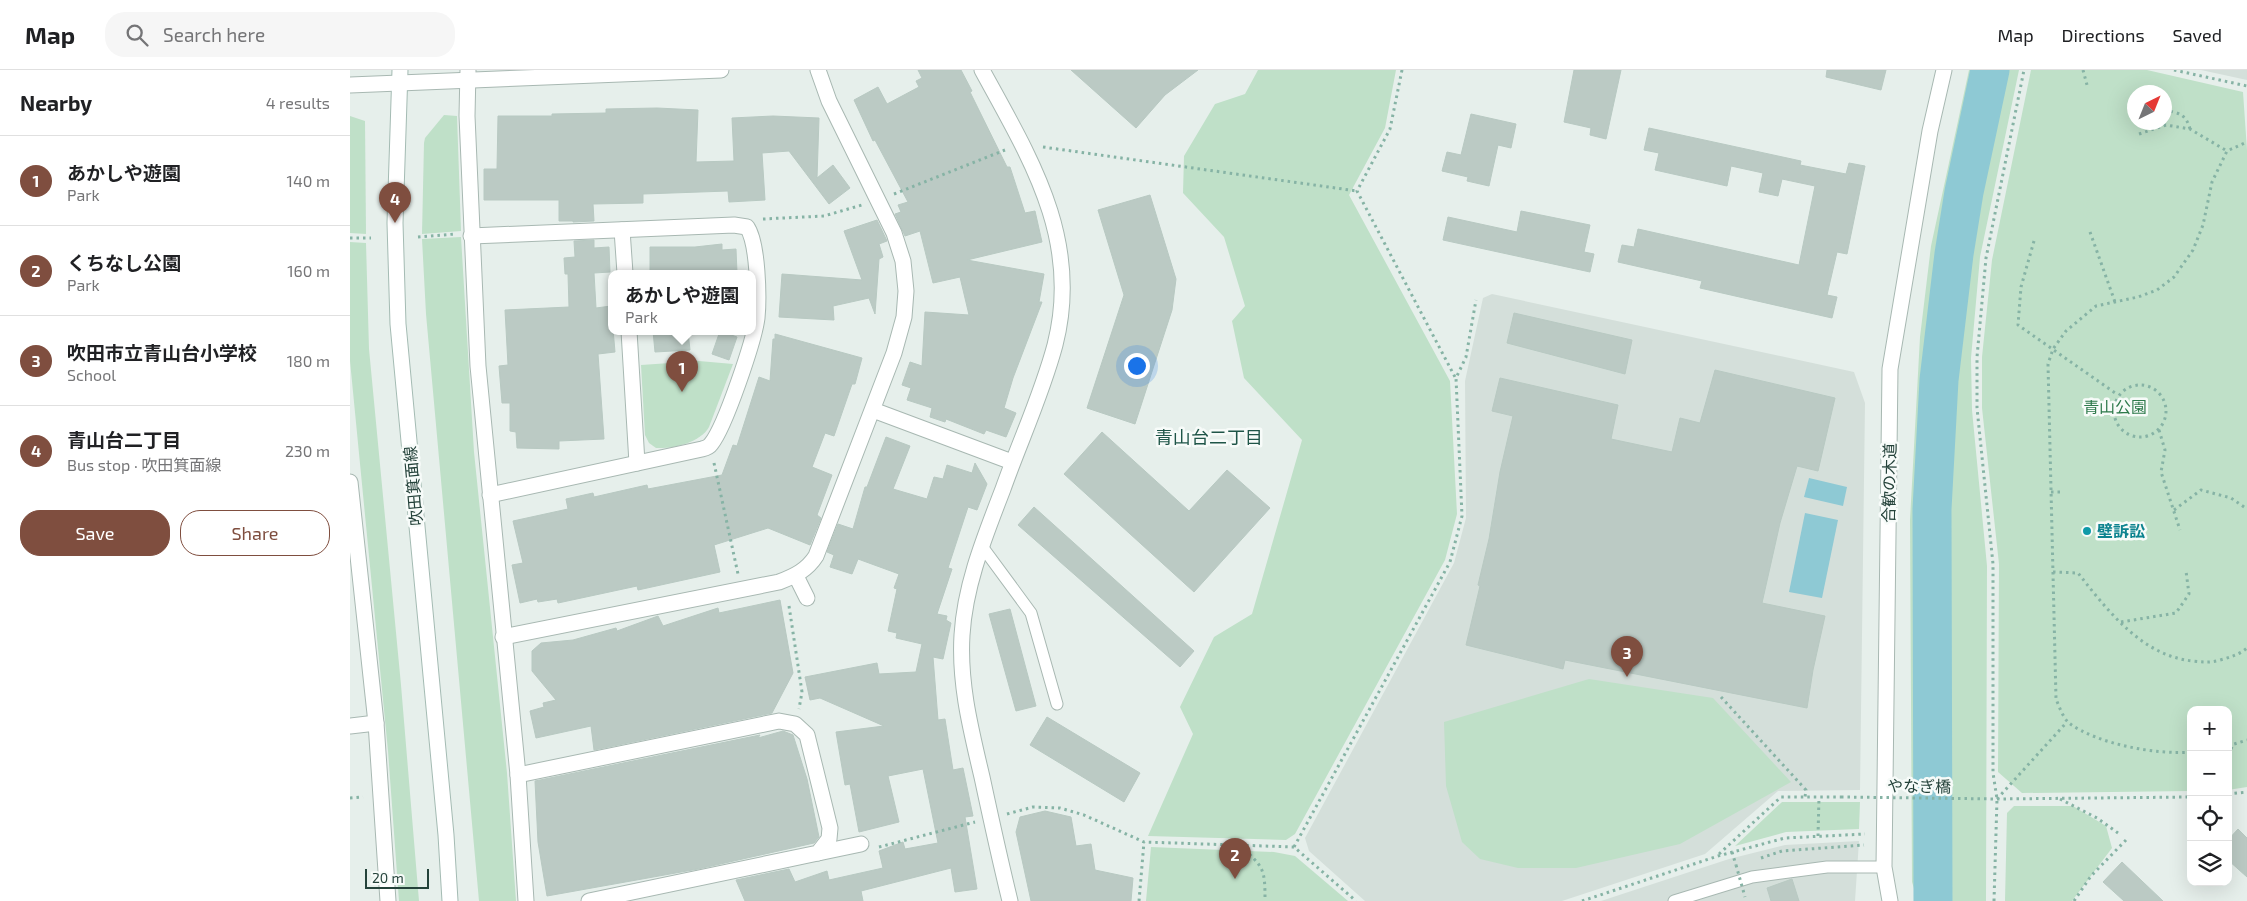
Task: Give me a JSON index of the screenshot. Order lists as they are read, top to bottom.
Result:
{
  "streets": {
    "street": ["合歓の木道", "吹田箕面線"],
    "path": ["やなぎ橋"]
  },
  "districts": ["青山台二丁目"],
  "parks": ["青山公園"],
  "places": ["壁訴訟"],
  "scale_bar": "20 m",
  "north": "top right",
  "page": {
    "header": "Map",
    "search": "Search here",
    "nav": ["Map", "Directions", "Saved"],
    "heading": ["Nearby", "4 results"],
    "list": [
      {
        "mark": "1",
        "name": "あかしや遊園",
        "note": "Park",
        "value": "140 m"
      },
      {
        "mark": "2",
        "name": "くちなし公園",
        "note": "Park",
        "value": "160 m"
      },
      {
        "mark": "3",
        "name": "吹田市立青山台小学校",
        "note": "School",
        "value": "180 m"
      },
      {
        "mark": "4",
        "name": "青山台二丁目",
        "note": "Bus stop · 吹田箕面線",
        "value": "230 m"
      }
    ],
    "pins": [
      "4",
      "1",
      "3",
      "2"
    ],
    "popup": ["あかしや遊園", "Park"],
    "buttons": ["Save", "Share"],
    "map_buttons": ["+", "−"],
    "scale": "20 m"
  }
}
